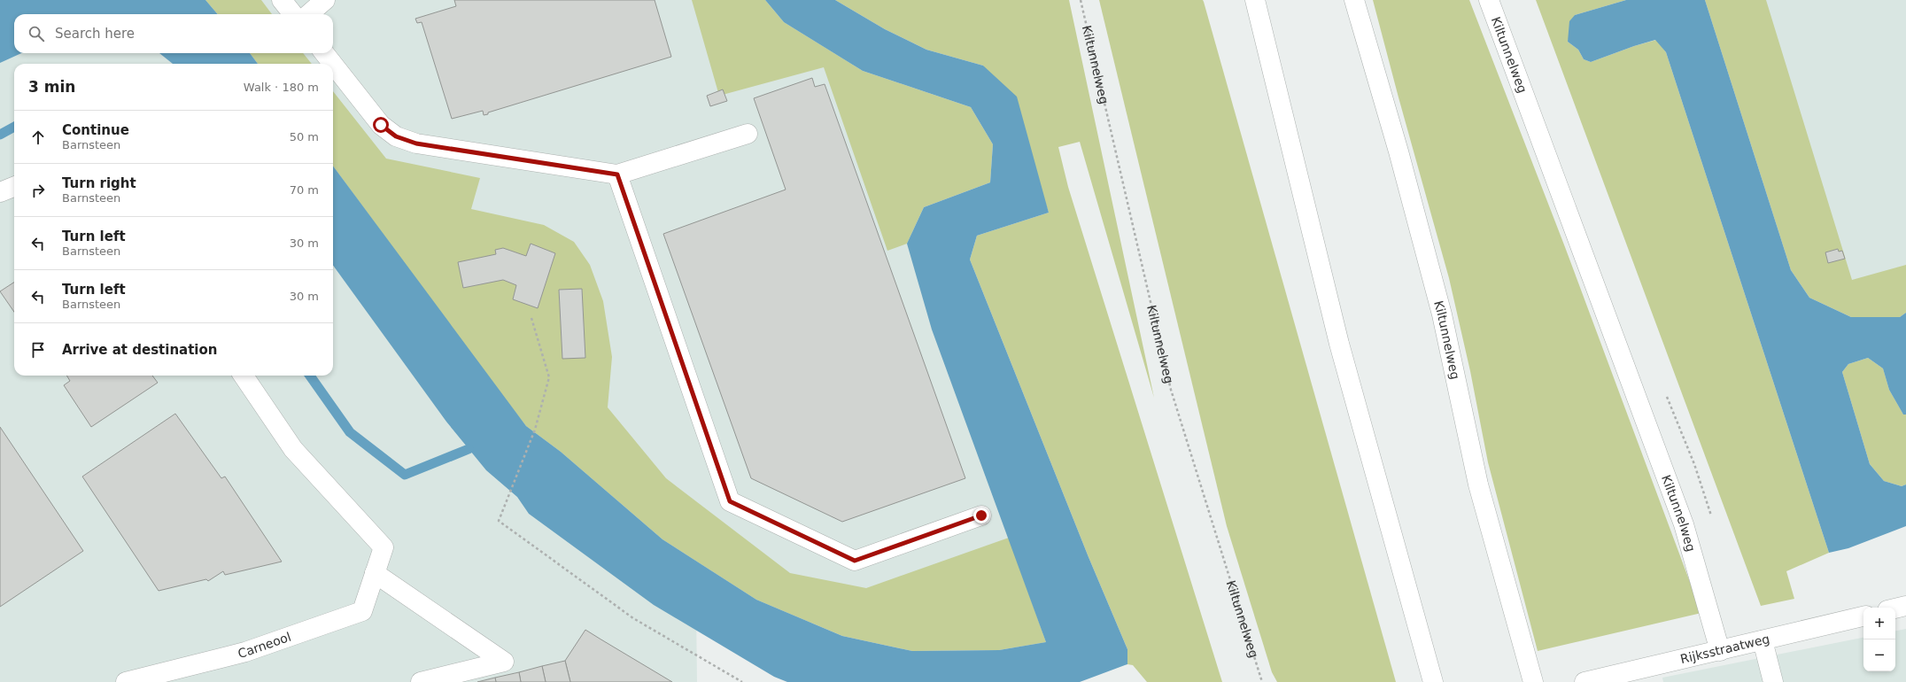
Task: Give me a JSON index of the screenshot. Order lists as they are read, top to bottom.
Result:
{
  "streets": {
    "main road": ["Kiltunnelweg", "Carneool", "Rijksstraatweg"]
  },
  "crossings": [
    ["Kiltunnelweg", "Rijksstraatweg"]
  ],
  "page": {
    "search": "Search here",
    "heading": ["3 min", "Walk · 180 m"],
    "list": [
      ["Continue", "Barnsteen", "50 m"],
      ["Turn right", "Barnsteen", "70 m"],
      ["Turn left", "Barnsteen", "30 m"],
      ["Turn left", "Barnsteen", "30 m"],
      "Arrive at destination"
    ],
    "map_buttons": ["+", "−"]
  }
}
